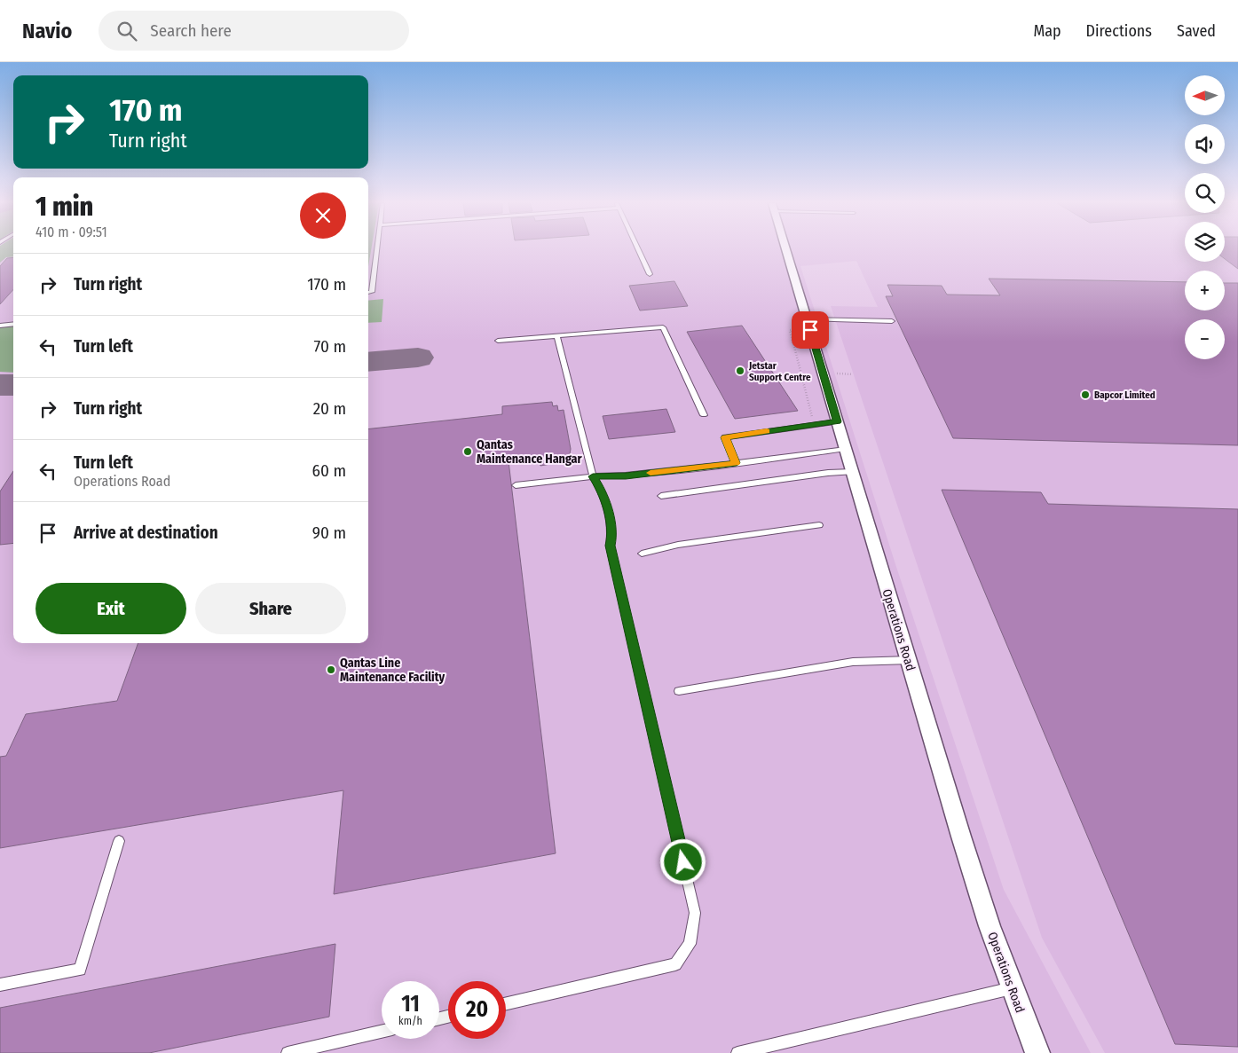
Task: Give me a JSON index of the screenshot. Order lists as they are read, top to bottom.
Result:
{
  "streets": {
    "street": ["Operations Road"]
  },
  "places": [
    "Jetstar Support Centre",
    "Bapcor Limited",
    "Qantas Maintenance Hangar",
    "Qantas Line Maintenance Facility"
  ],
  "north": "left",
  "page": {
    "header": "Navio",
    "search": "Search here",
    "nav": ["Map", "Directions", "Saved"],
    "map_buttons": ["+", "−"],
    "turn": ["170 m", "Turn right"],
    "heading": ["1 min", "410 m · 09:51"],
    "list": [
      {
        "name": "Turn right",
        "value": "170 m"
      },
      {
        "name": "Turn left",
        "value": "70 m"
      },
      {
        "name": "Turn right",
        "value": "20 m"
      },
      {
        "name": "Turn left",
        "note": "Operations Road",
        "value": "60 m"
      },
      {
        "name": "Arrive at destination",
        "value": "90 m"
      }
    ],
    "buttons": ["Exit", "Share"],
    "speed": "11 km/h",
    "limit": "20"
  }
}
